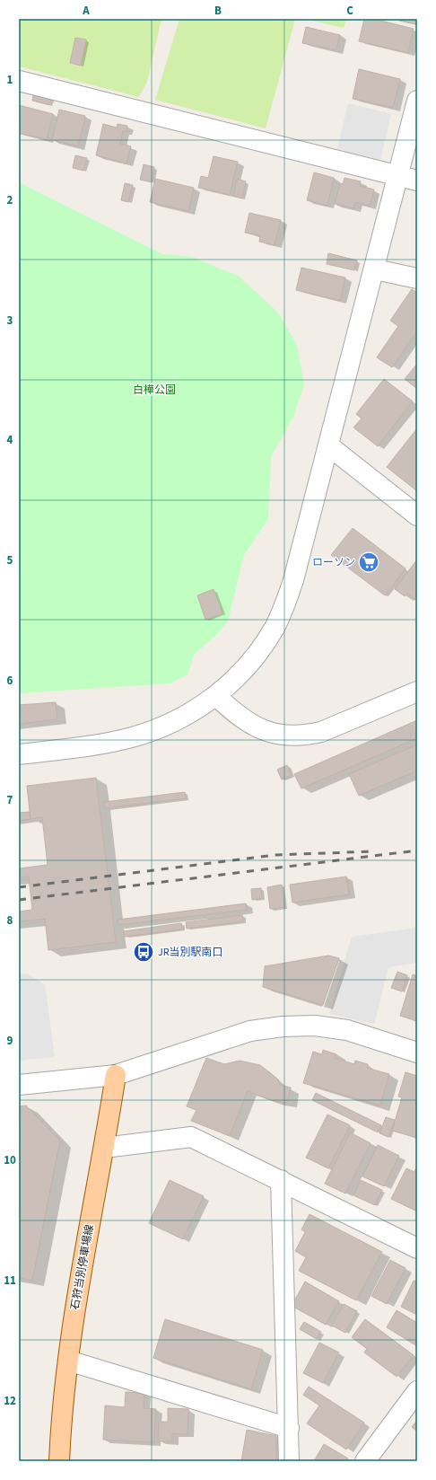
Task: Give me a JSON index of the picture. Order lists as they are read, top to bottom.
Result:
{
  "streets": {
    "main road": ["石狩当別停車場線"]
  },
  "parks": ["白樺公園"],
  "places": {
    "supermarket": ["ローソン"],
    "bus stop": ["JR当別駅南口"]
  },
  "grid": {
    "columns": ["A", "B", "C"],
    "rows": [
      "1",
      "2",
      "3",
      "4",
      "5",
      "6",
      "7",
      "8",
      "9",
      "10",
      "11",
      "12"
    ]
  }
}
